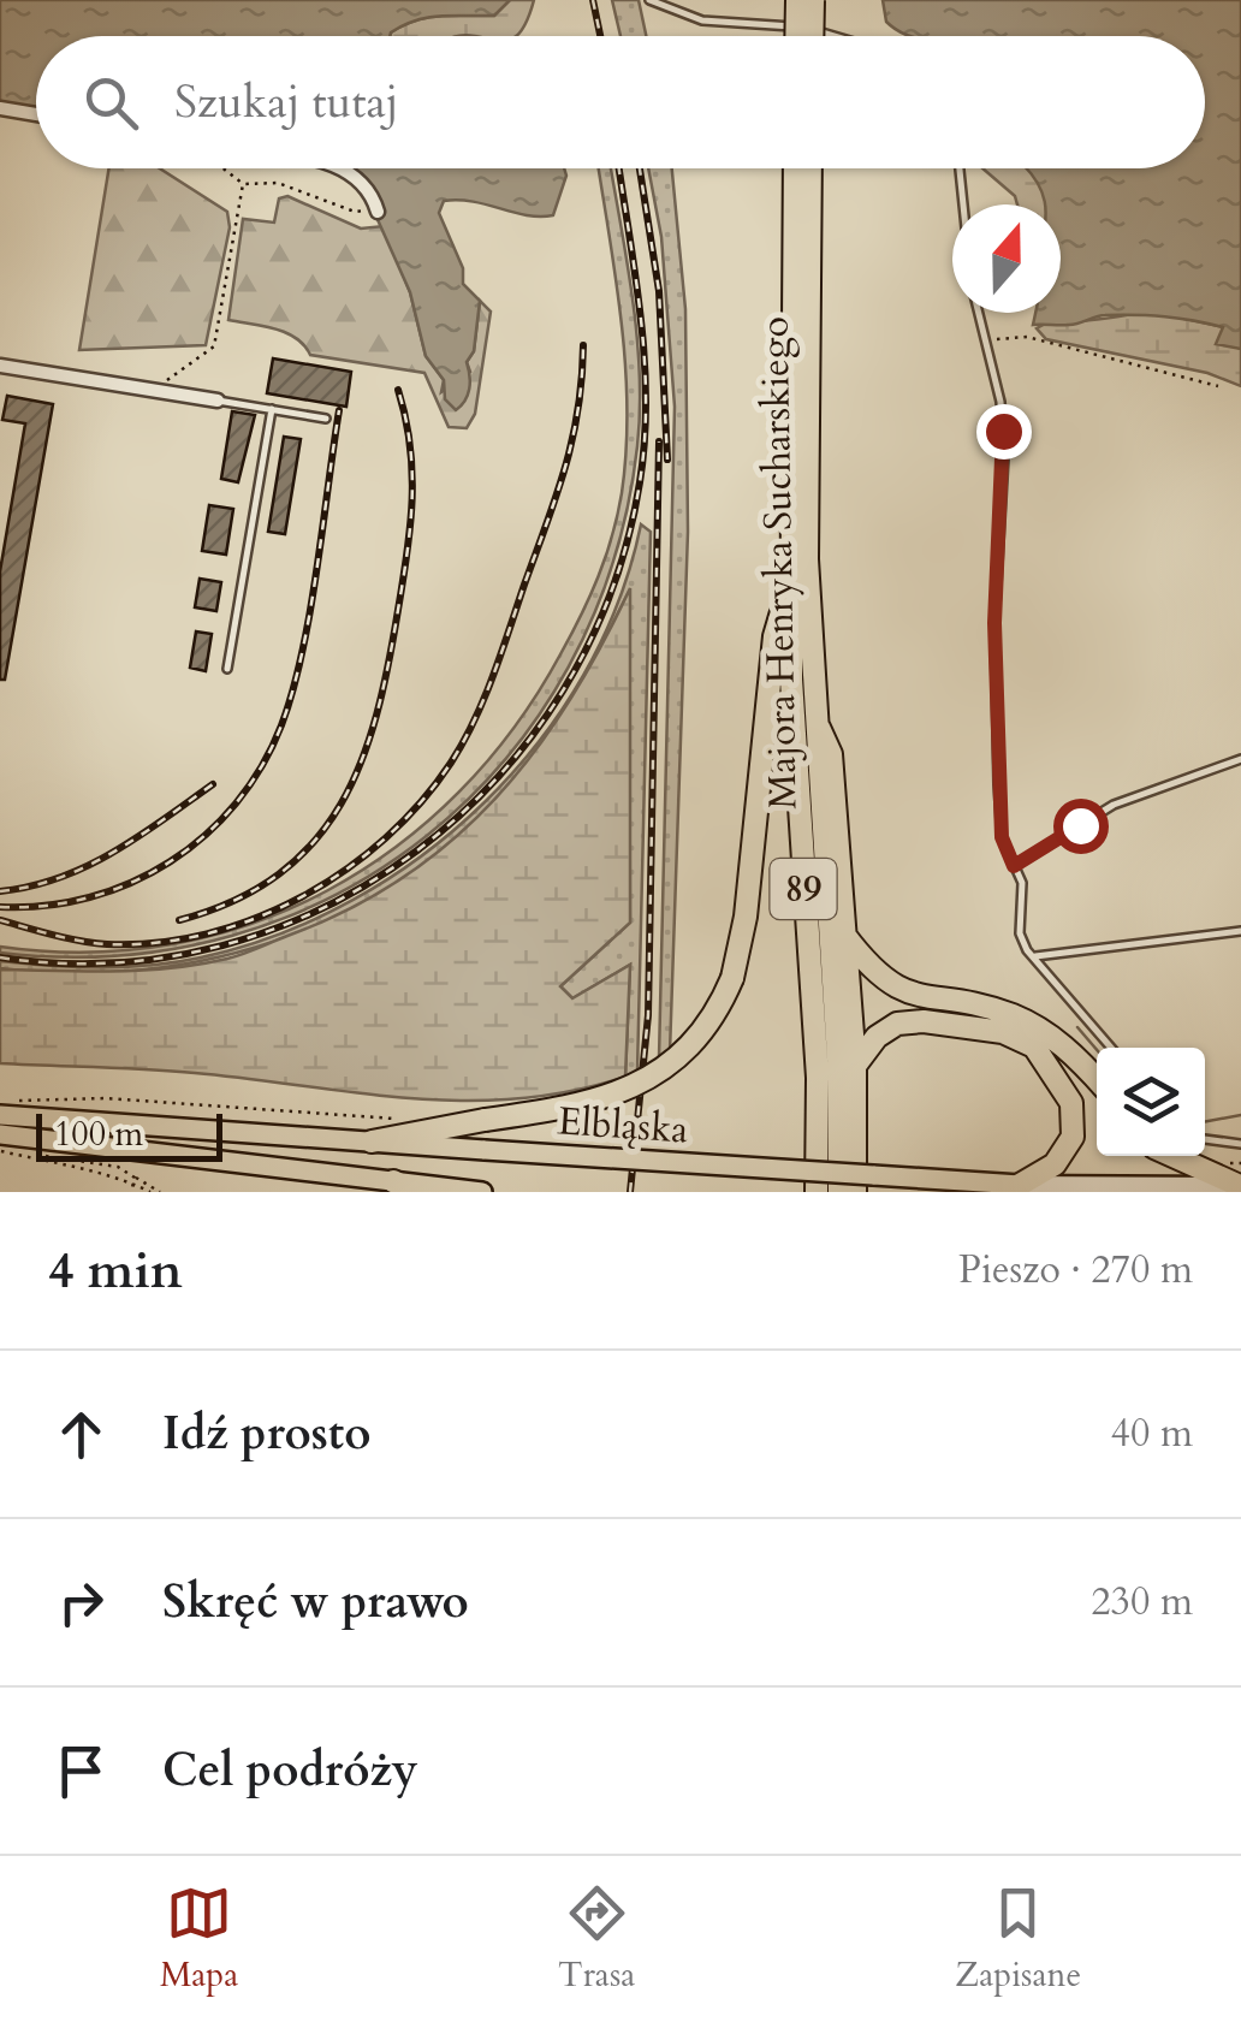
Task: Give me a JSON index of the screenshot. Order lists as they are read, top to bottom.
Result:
{
  "streets": {
    "highway": ["Majora Henryka Sucharskiego", "89"],
    "main road": ["Elbląska"]
  },
  "scale_bar": "100 m",
  "north": "top",
  "page": {
    "search": "Szukaj tutaj",
    "scale": "100 m",
    "heading": ["4 min", "Pieszo · 270 m"],
    "list": [
      ["Idź prosto", "40 m"],
      ["Skręć w prawo", "230 m"],
      "Cel podróży"
    ],
    "nav": ["Mapa", "Trasa", "Zapisane"]
  }
}
